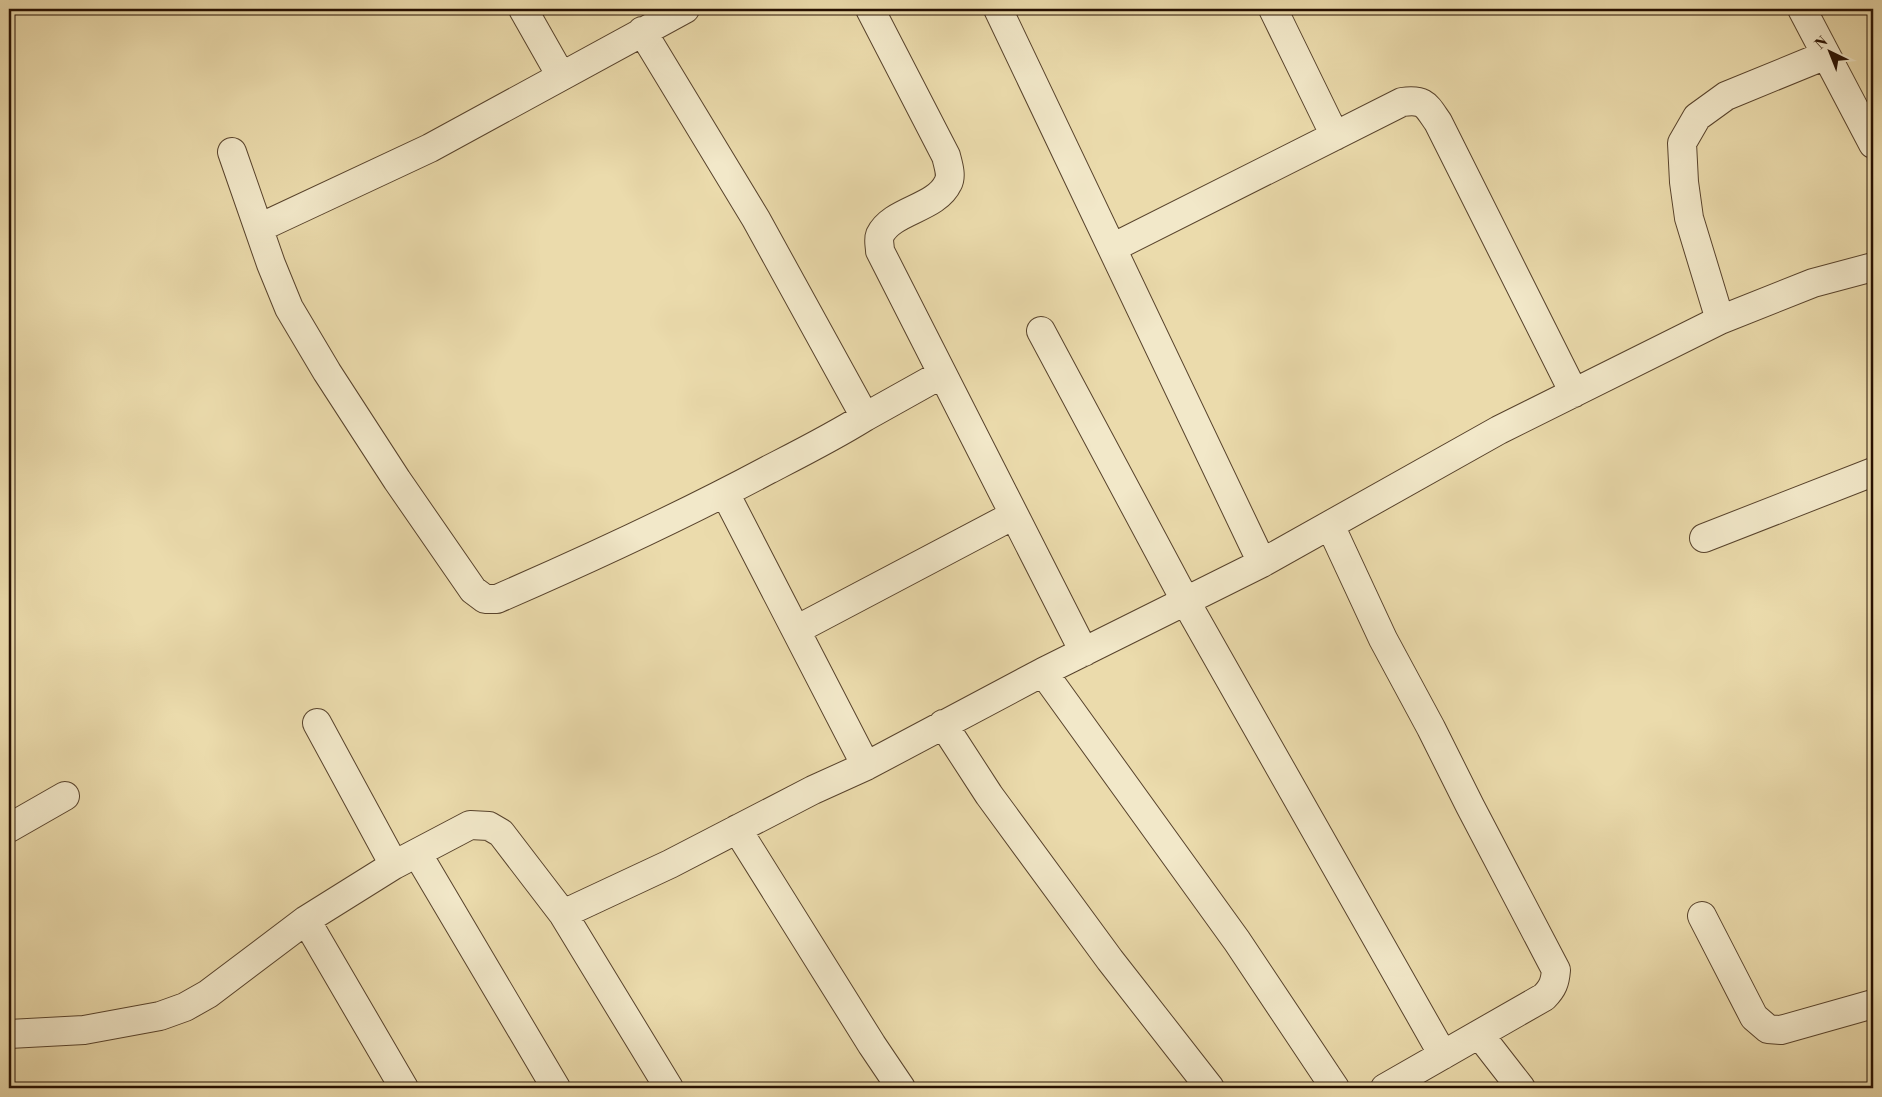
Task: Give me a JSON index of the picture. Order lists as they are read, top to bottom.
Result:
{
  "north": "top left"
}
